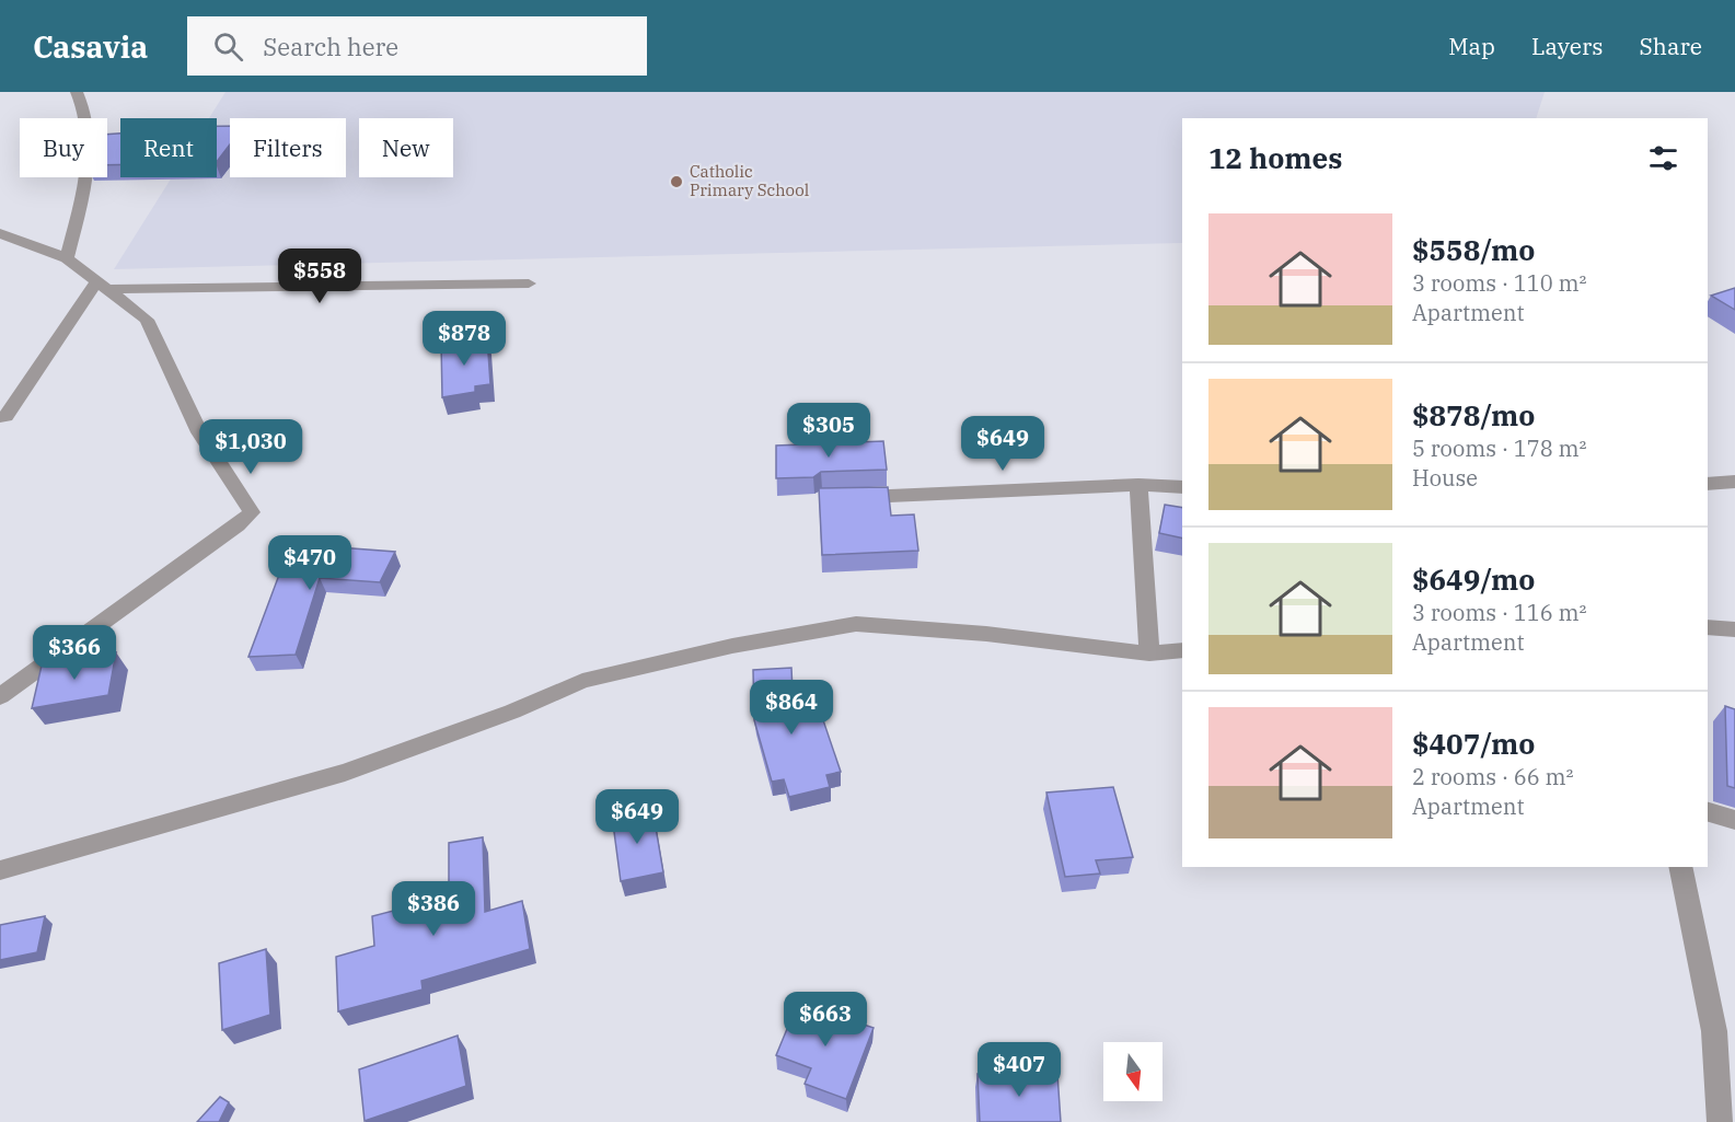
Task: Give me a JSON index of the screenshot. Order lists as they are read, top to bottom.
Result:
{
  "places": ["Catholic Primary School"],
  "north": "bottom",
  "page": {
    "header": "Casavia",
    "search": "Search here",
    "nav": ["Map", "Layers", "Share"],
    "chip": [
      "Buy",
      "Rent",
      "Filters",
      "New"
    ],
    "heading": "12 homes",
    "list": [
      {
        "name": "$558/mo",
        "note": "3 rooms · 110 m² · Apartment"
      },
      {
        "name": "$878/mo",
        "note": "5 rooms · 178 m² · House"
      },
      {
        "name": "$649/mo",
        "note": "3 rooms · 116 m² · Apartment"
      },
      {
        "name": "$407/mo",
        "note": "2 rooms · 66 m² · Apartment"
      }
    ],
    "price": [
      "$558",
      "$878",
      "$305",
      "$649",
      "$1,030",
      "$470",
      "$366",
      "$864",
      "$649",
      "$386",
      "$663",
      "$407"
    ]
  }
}
